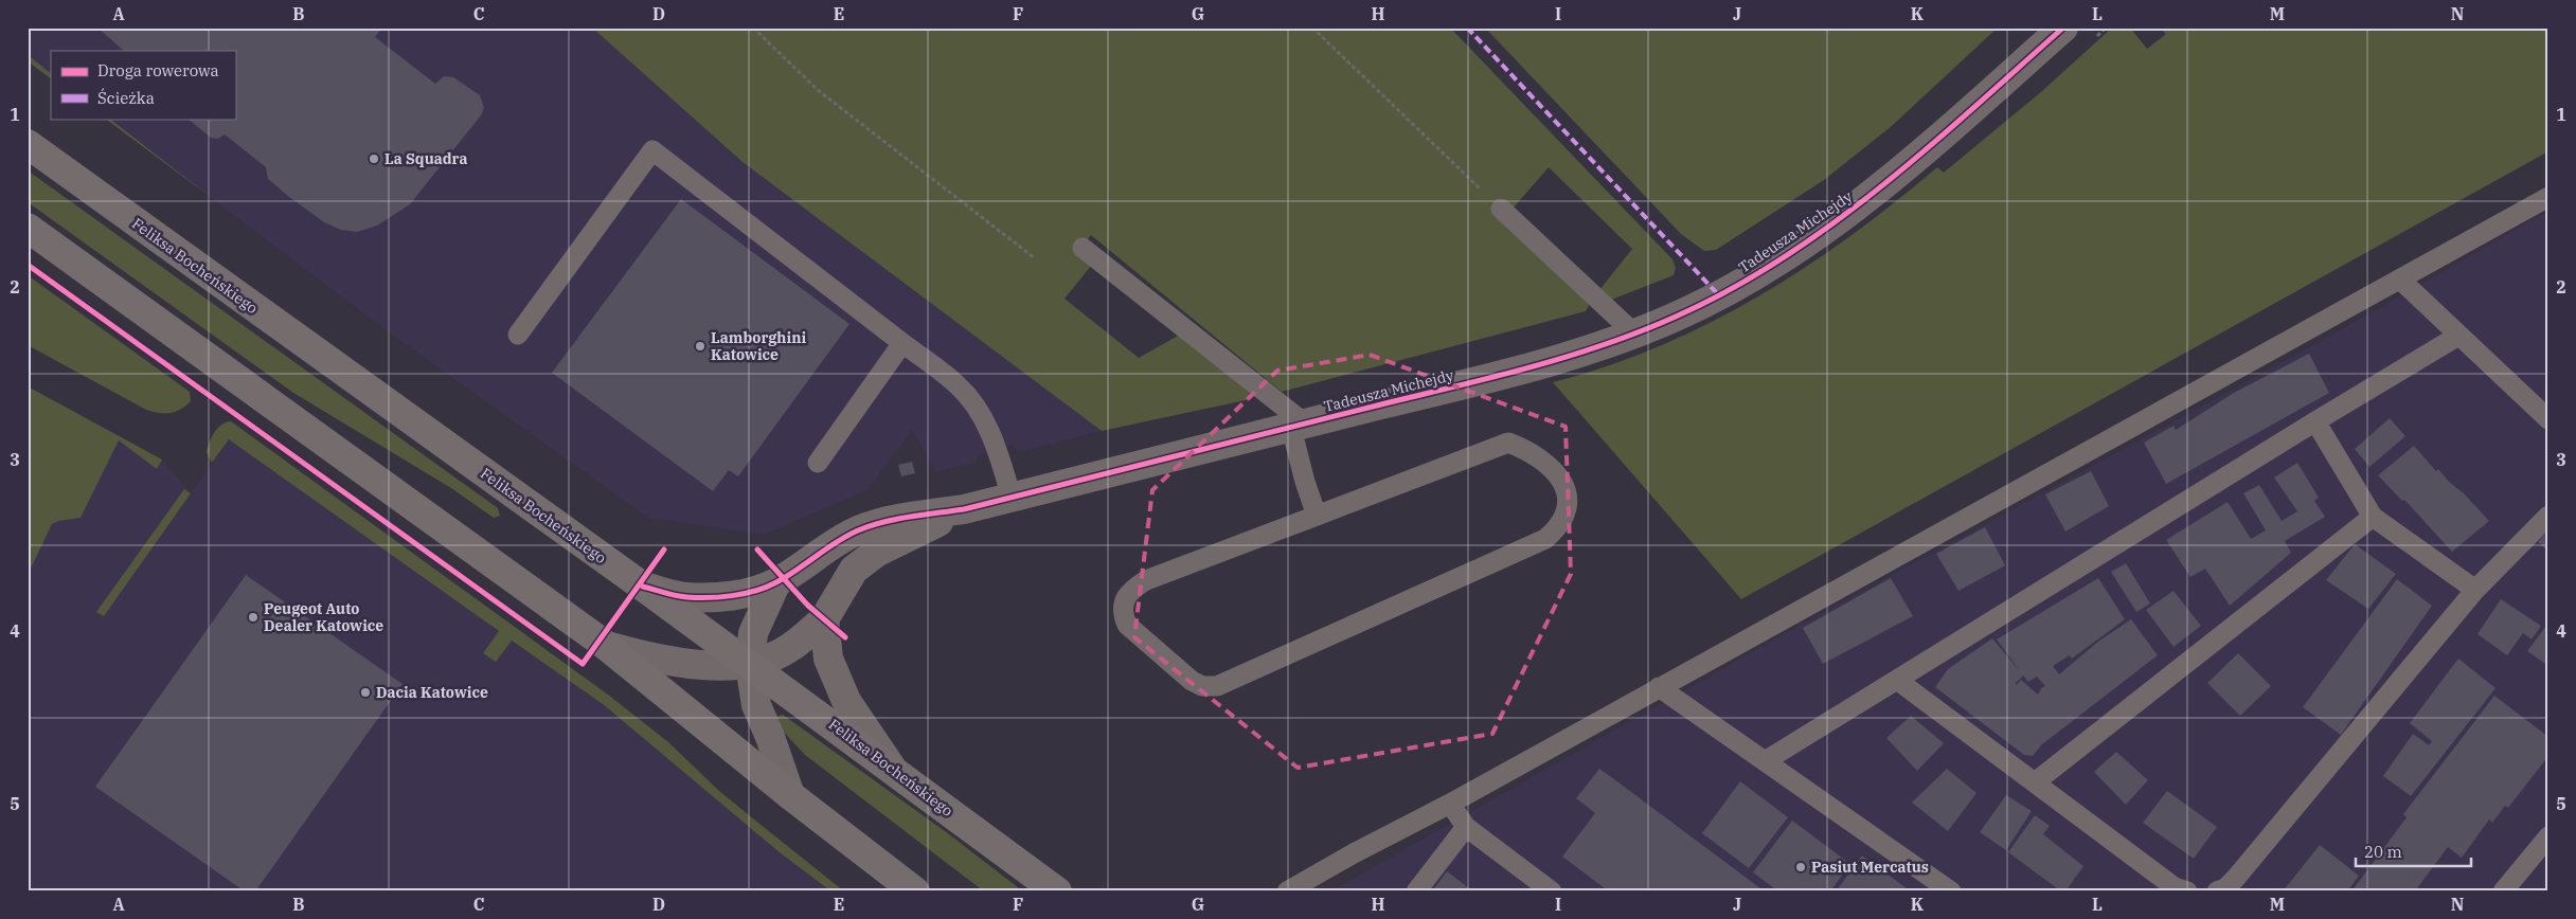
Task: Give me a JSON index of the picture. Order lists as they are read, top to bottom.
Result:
{
  "streets": {
    "main road": ["Feliksa Bocheńskiego"],
    "street": ["Tadeusza Michejdy"]
  },
  "crossings": [
    ["Tadeusza Michejdy", "Feliksa Bocheńskiego"]
  ],
  "places": [
    "La Squadra",
    "Lamborghini Katowice",
    "Peugeot Auto Dealer Katowice",
    "Dacia Katowice",
    "Pasiut Mercatus"
  ],
  "legend": ["Droga rowerowa", "Ścieżka"],
  "scale_bar": "20 m",
  "grid": {
    "columns": [
      "A",
      "B",
      "C",
      "D",
      "E",
      "F",
      "G",
      "H",
      "I",
      "J",
      "K",
      "L",
      "M",
      "N"
    ],
    "rows": [
      "1",
      "2",
      "3",
      "4",
      "5"
    ]
  }
}
